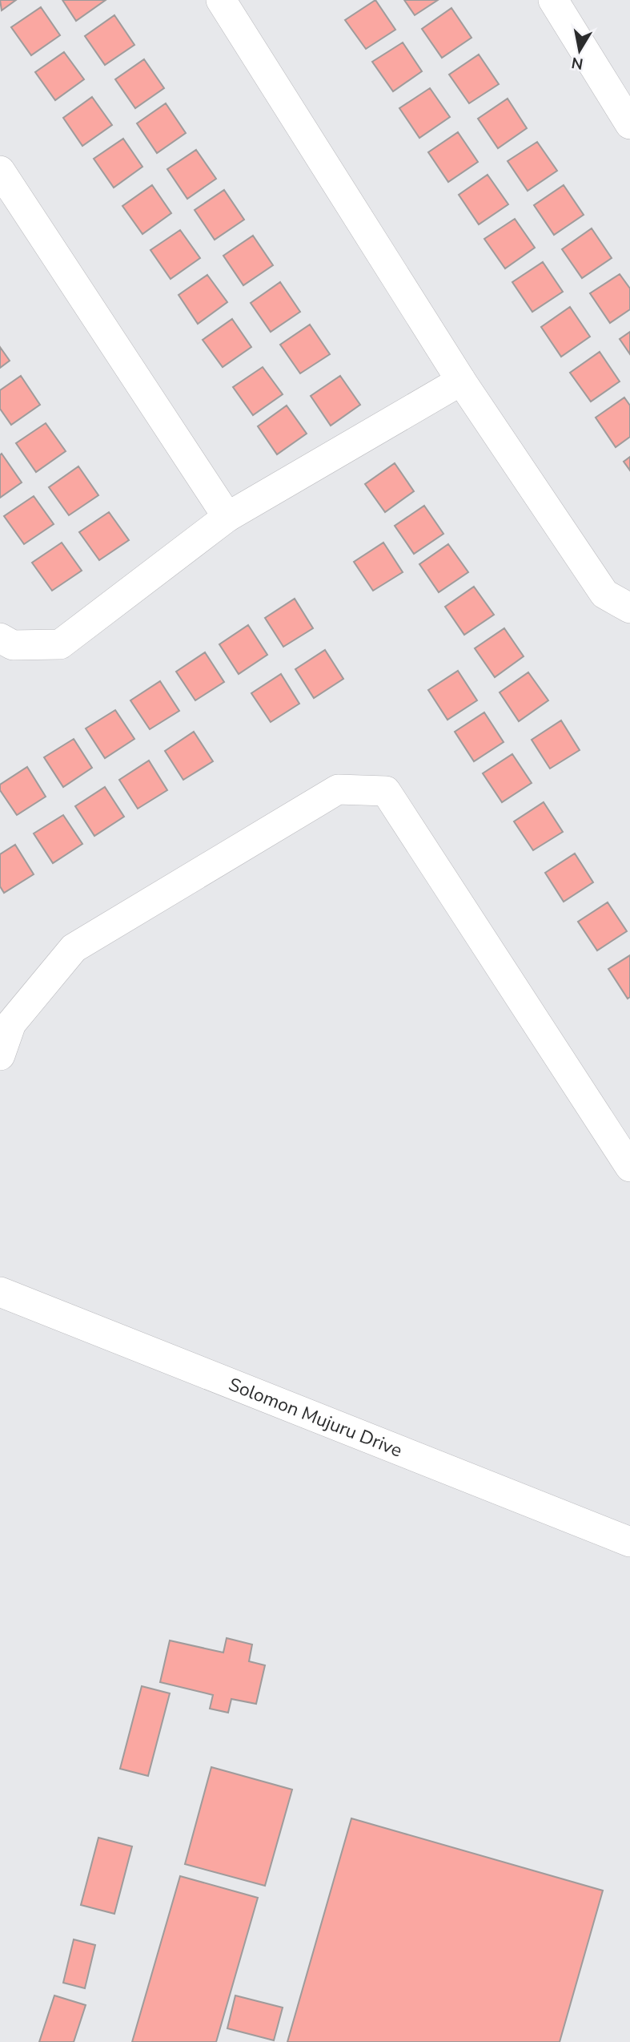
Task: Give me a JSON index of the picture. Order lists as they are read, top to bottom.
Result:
{
  "streets": {
    "street": ["Solomon Mujuru Drive"]
  },
  "north": "bottom"
}
